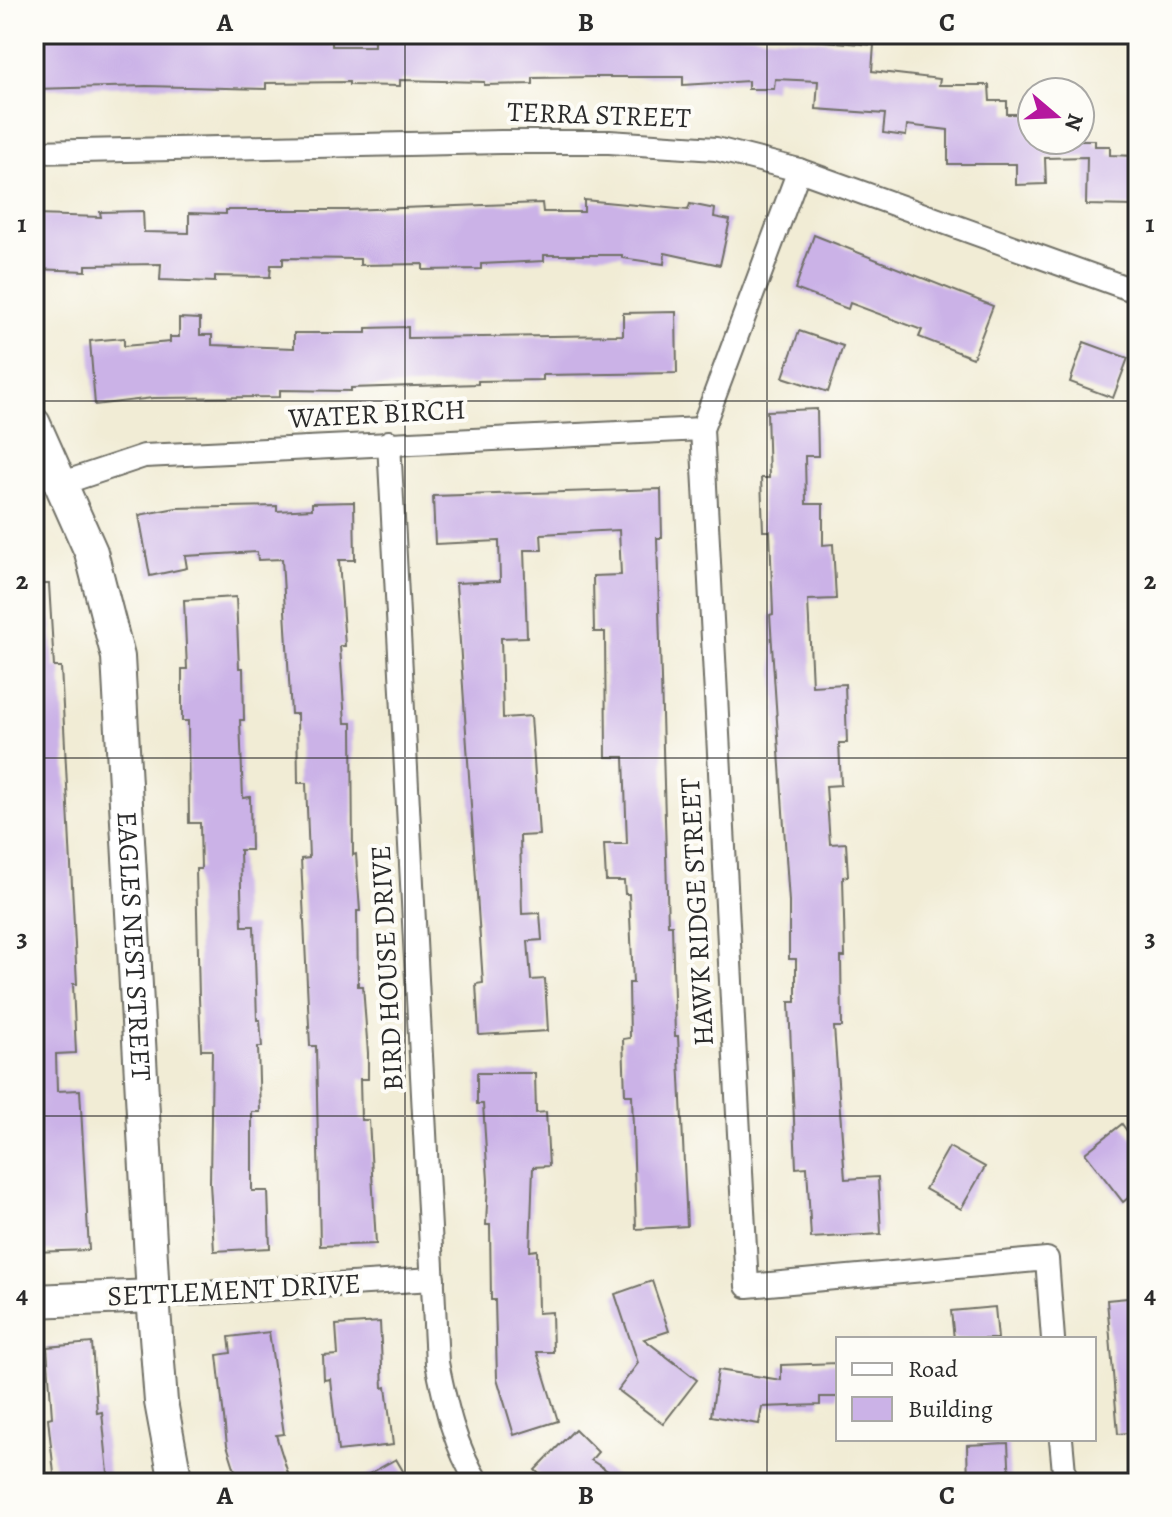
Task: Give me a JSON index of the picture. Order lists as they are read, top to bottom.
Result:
{
  "streets": {
    "street": [
      "TERRA STREET",
      "WATER BIRCH",
      "HAWK RIDGE STREET",
      "EAGLES NEST STREET",
      "BIRD HOUSE DRIVE",
      "SETTLEMENT DRIVE"
    ]
  },
  "crossings": [
    ["TERRA STREET", "HAWK RIDGE STREET"],
    ["WATER BIRCH", "HAWK RIDGE STREET"],
    ["WATER BIRCH", "EAGLES NEST STREET"],
    ["WATER BIRCH", "BIRD HOUSE DRIVE"],
    ["EAGLES NEST STREET", "SETTLEMENT DRIVE"],
    ["BIRD HOUSE DRIVE", "SETTLEMENT DRIVE"]
  ],
  "legend": ["Road", "Building"],
  "north": "right",
  "grid": {
    "columns": ["A", "B", "C"],
    "rows": [
      "1",
      "2",
      "3",
      "4"
    ]
  }
}
